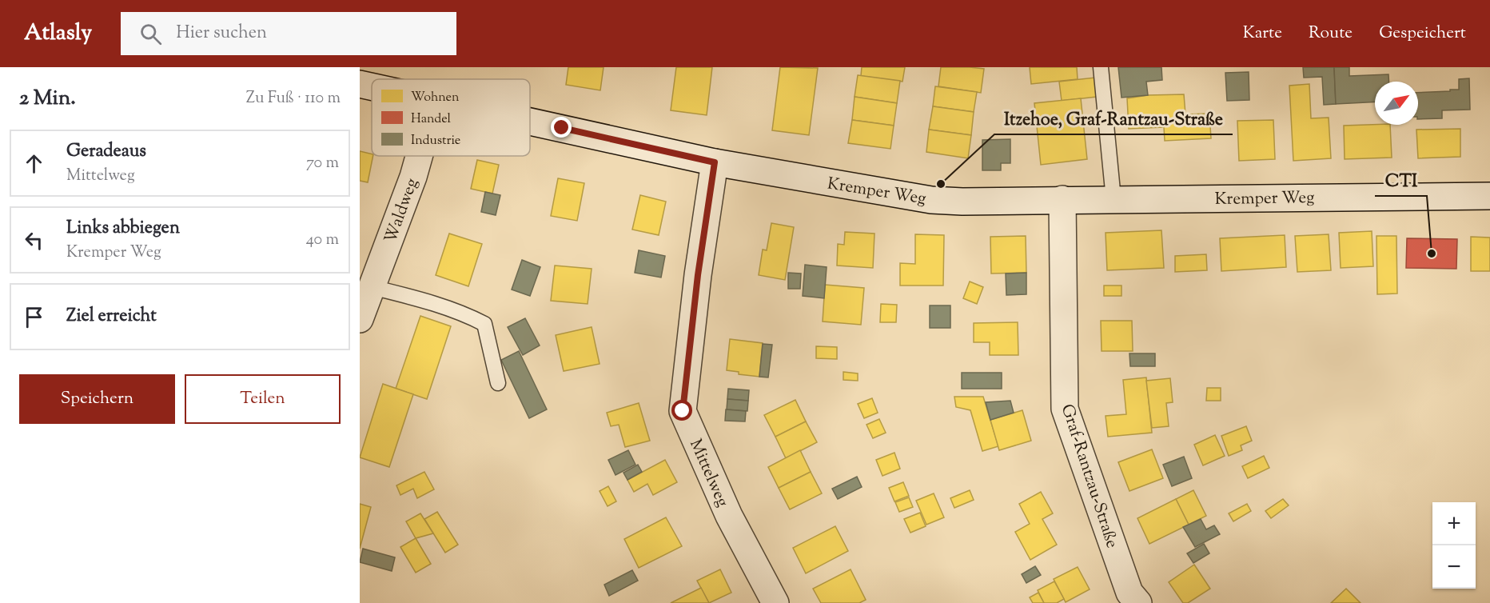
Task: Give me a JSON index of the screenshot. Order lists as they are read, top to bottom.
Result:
{
  "streets": {
    "street": [
      "Kremper Weg",
      "Waldweg",
      "Mittelweg",
      "Graf-Rantzau-Straße"
    ]
  },
  "crossings": [
    ["Kremper Weg", "Mittelweg"],
    ["Kremper Weg", "Graf-Rantzau-Straße"]
  ],
  "places": ["Itzehoe, Graf-Rantzau-Straße", "CTI"],
  "legend": ["Wohnen", "Handel", "Industrie"],
  "north": "top right",
  "page": {
    "header": "Atlasly",
    "search": "Hier suchen",
    "nav": ["Karte", "Route", "Gespeichert"],
    "heading": ["2 Min.", "Zu Fuß · 110 m"],
    "list": [
      ["Geradeaus", "Mittelweg", "70 m"],
      ["Links abbiegen", "Kremper Weg", "40 m"],
      "Ziel erreicht"
    ],
    "buttons": ["Speichern", "Teilen"],
    "map_buttons": ["+", "−"]
  }
}
